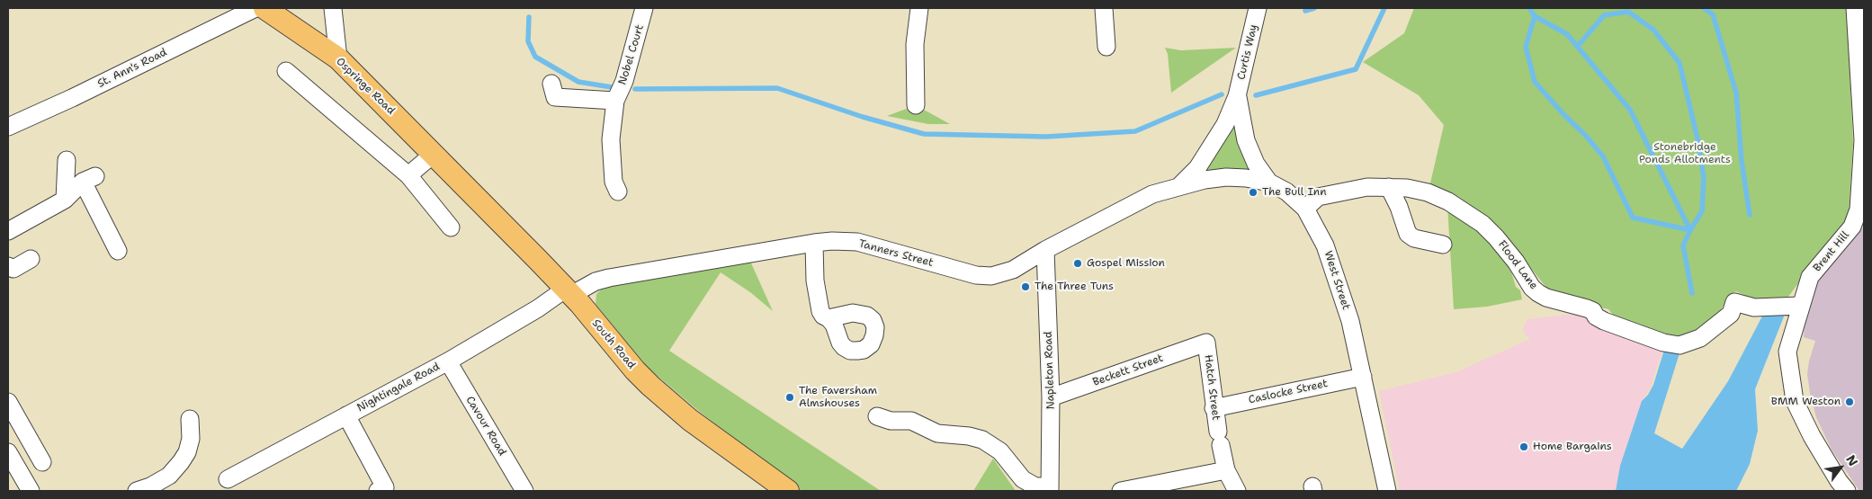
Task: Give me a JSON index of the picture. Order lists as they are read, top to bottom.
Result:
{
  "streets": {
    "main road": ["Ospringe Road", "South Road"],
    "street": [
      "Curtis Way",
      "Nobel Court",
      "St. Ann's Road",
      "Brent Hill",
      "Tanners Street",
      "Flood Lane",
      "West Street",
      "Napleton Road",
      "Beckett Street",
      "Nightingale Road",
      "Hatch Street",
      "Caslocke Street",
      "Cavour Road"
    ]
  },
  "crossings": [
    ["Curtis Way", "Tanners Street"],
    ["Curtis Way", "West Street"],
    ["Ospringe Road", "South Road"],
    ["Brent Hill", "Flood Lane"],
    ["Tanners Street", "West Street"],
    ["Tanners Street", "South Road"],
    ["Tanners Street", "Napleton Road"],
    ["Tanners Street", "Nightingale Road"],
    ["Flood Lane", "West Street"],
    ["West Street", "Caslocke Street"],
    ["South Road", "Nightingale Road"],
    ["Napleton Road", "Beckett Street"],
    ["Beckett Street", "Hatch Street"],
    ["Nightingale Road", "Cavour Road"],
    ["Hatch Street", "Caslocke Street"]
  ],
  "parks": ["Stonebridge Ponds Allotments"],
  "places": [
    "The Bull Inn",
    "Gospel Mission",
    "The Three Tuns",
    "The Faversham Almshouses",
    "BMM Weston",
    "Home Bargains"
  ],
  "north": "top right"
}
